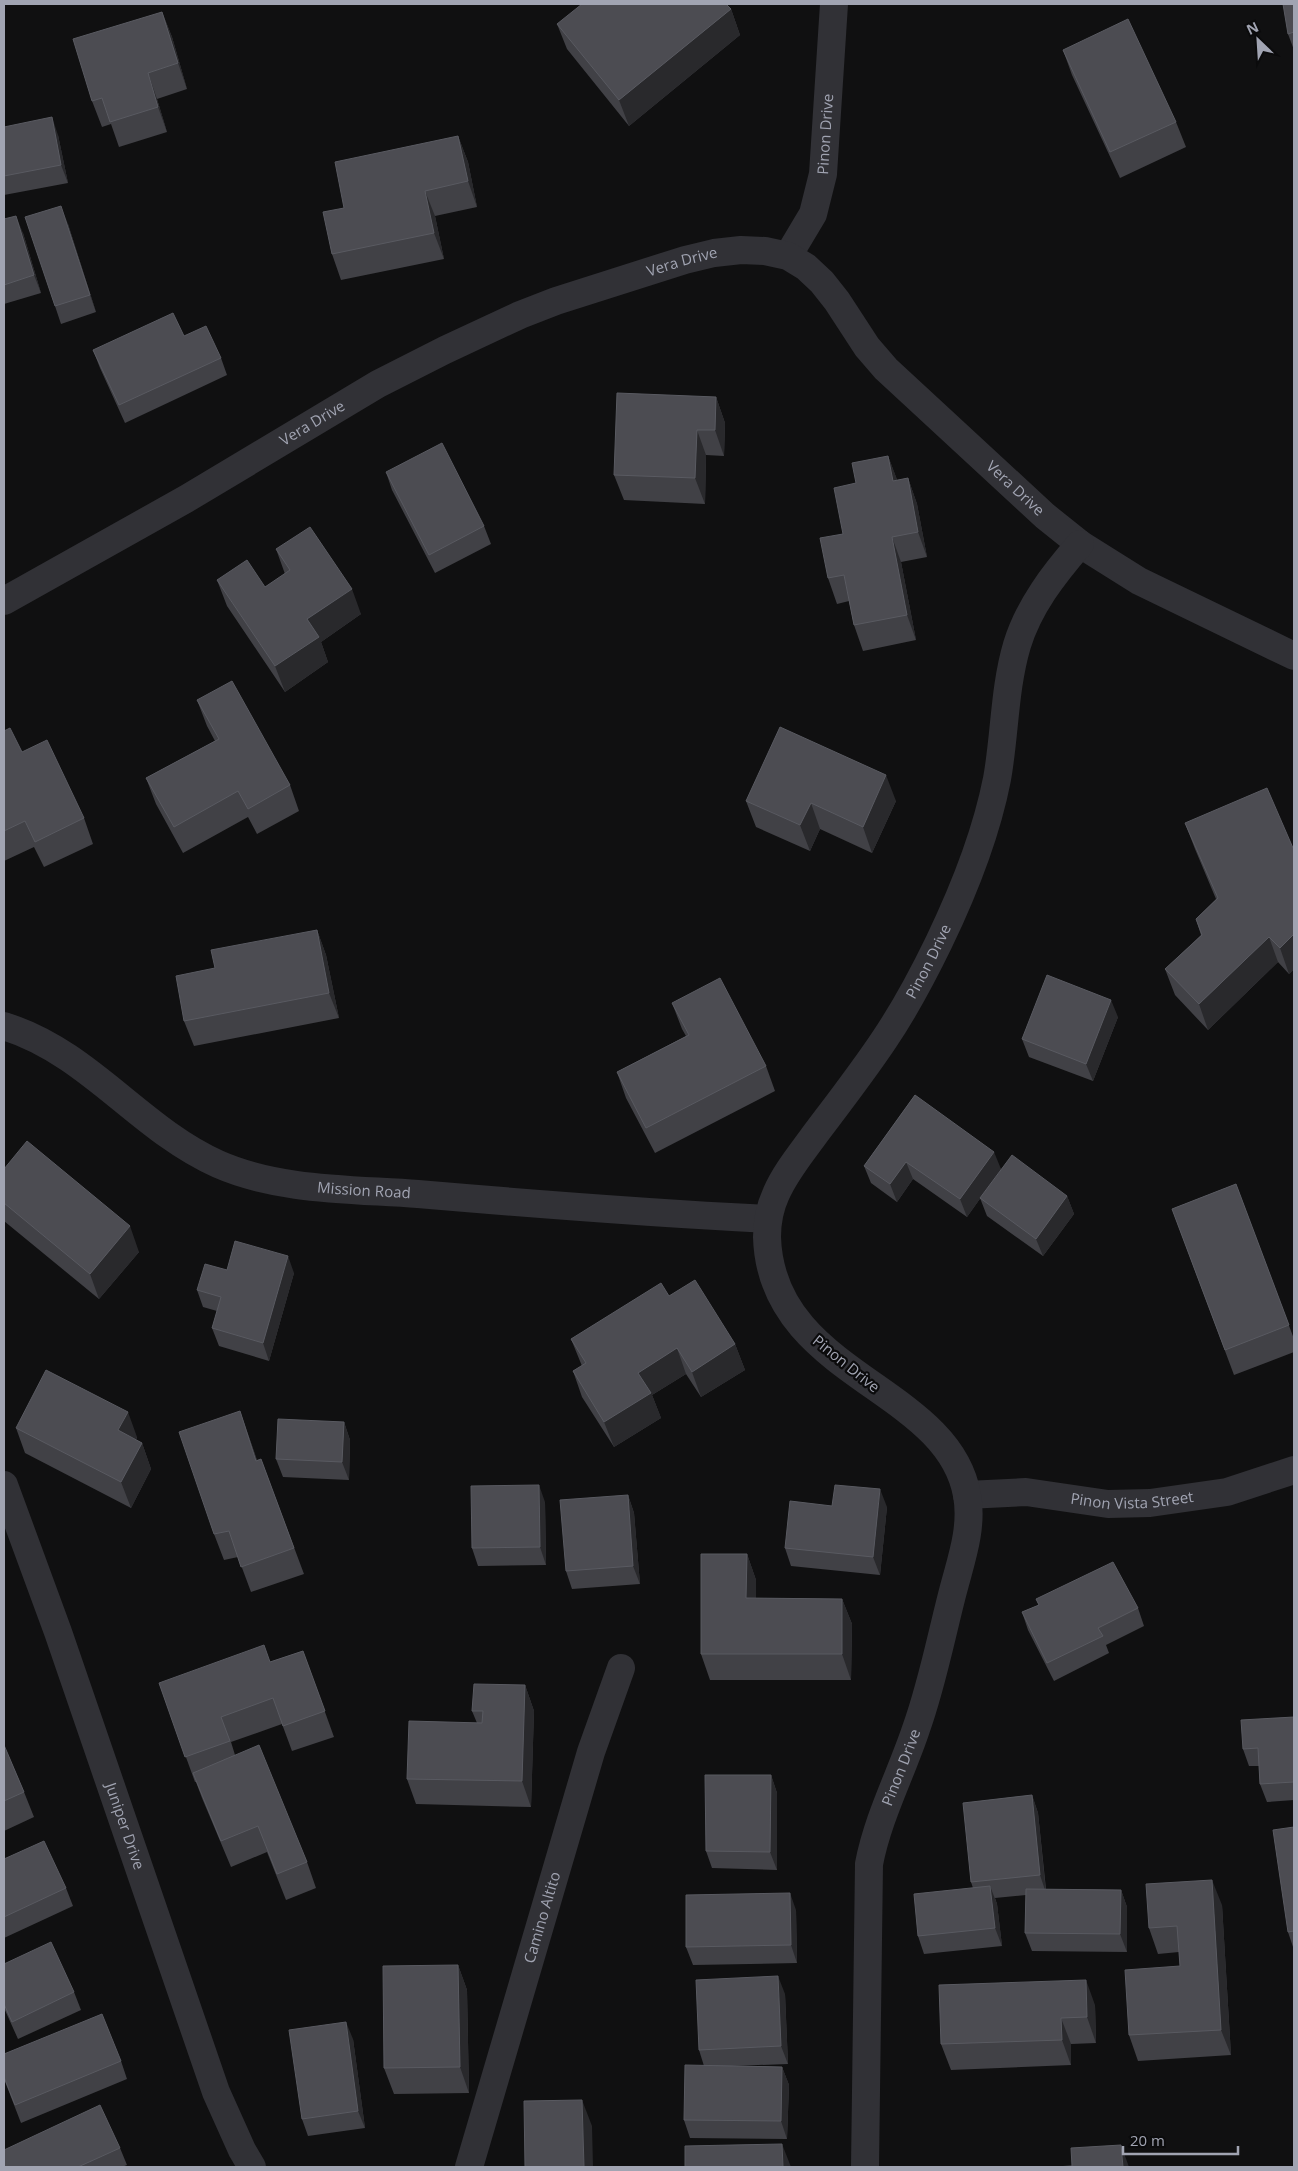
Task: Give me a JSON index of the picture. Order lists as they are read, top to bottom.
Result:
{
  "streets": {
    "street": [
      "Pinon Drive",
      "Vera Drive",
      "Mission Road",
      "Pinon Vista Street",
      "Juniper Drive",
      "Camino Altito"
    ]
  },
  "crossings": [
    ["Pinon Drive", "Vera Drive"],
    ["Pinon Drive", "Mission Road"],
    ["Pinon Drive", "Pinon Vista Street"]
  ],
  "scale_bar": "20 m",
  "north": "top left"
}
